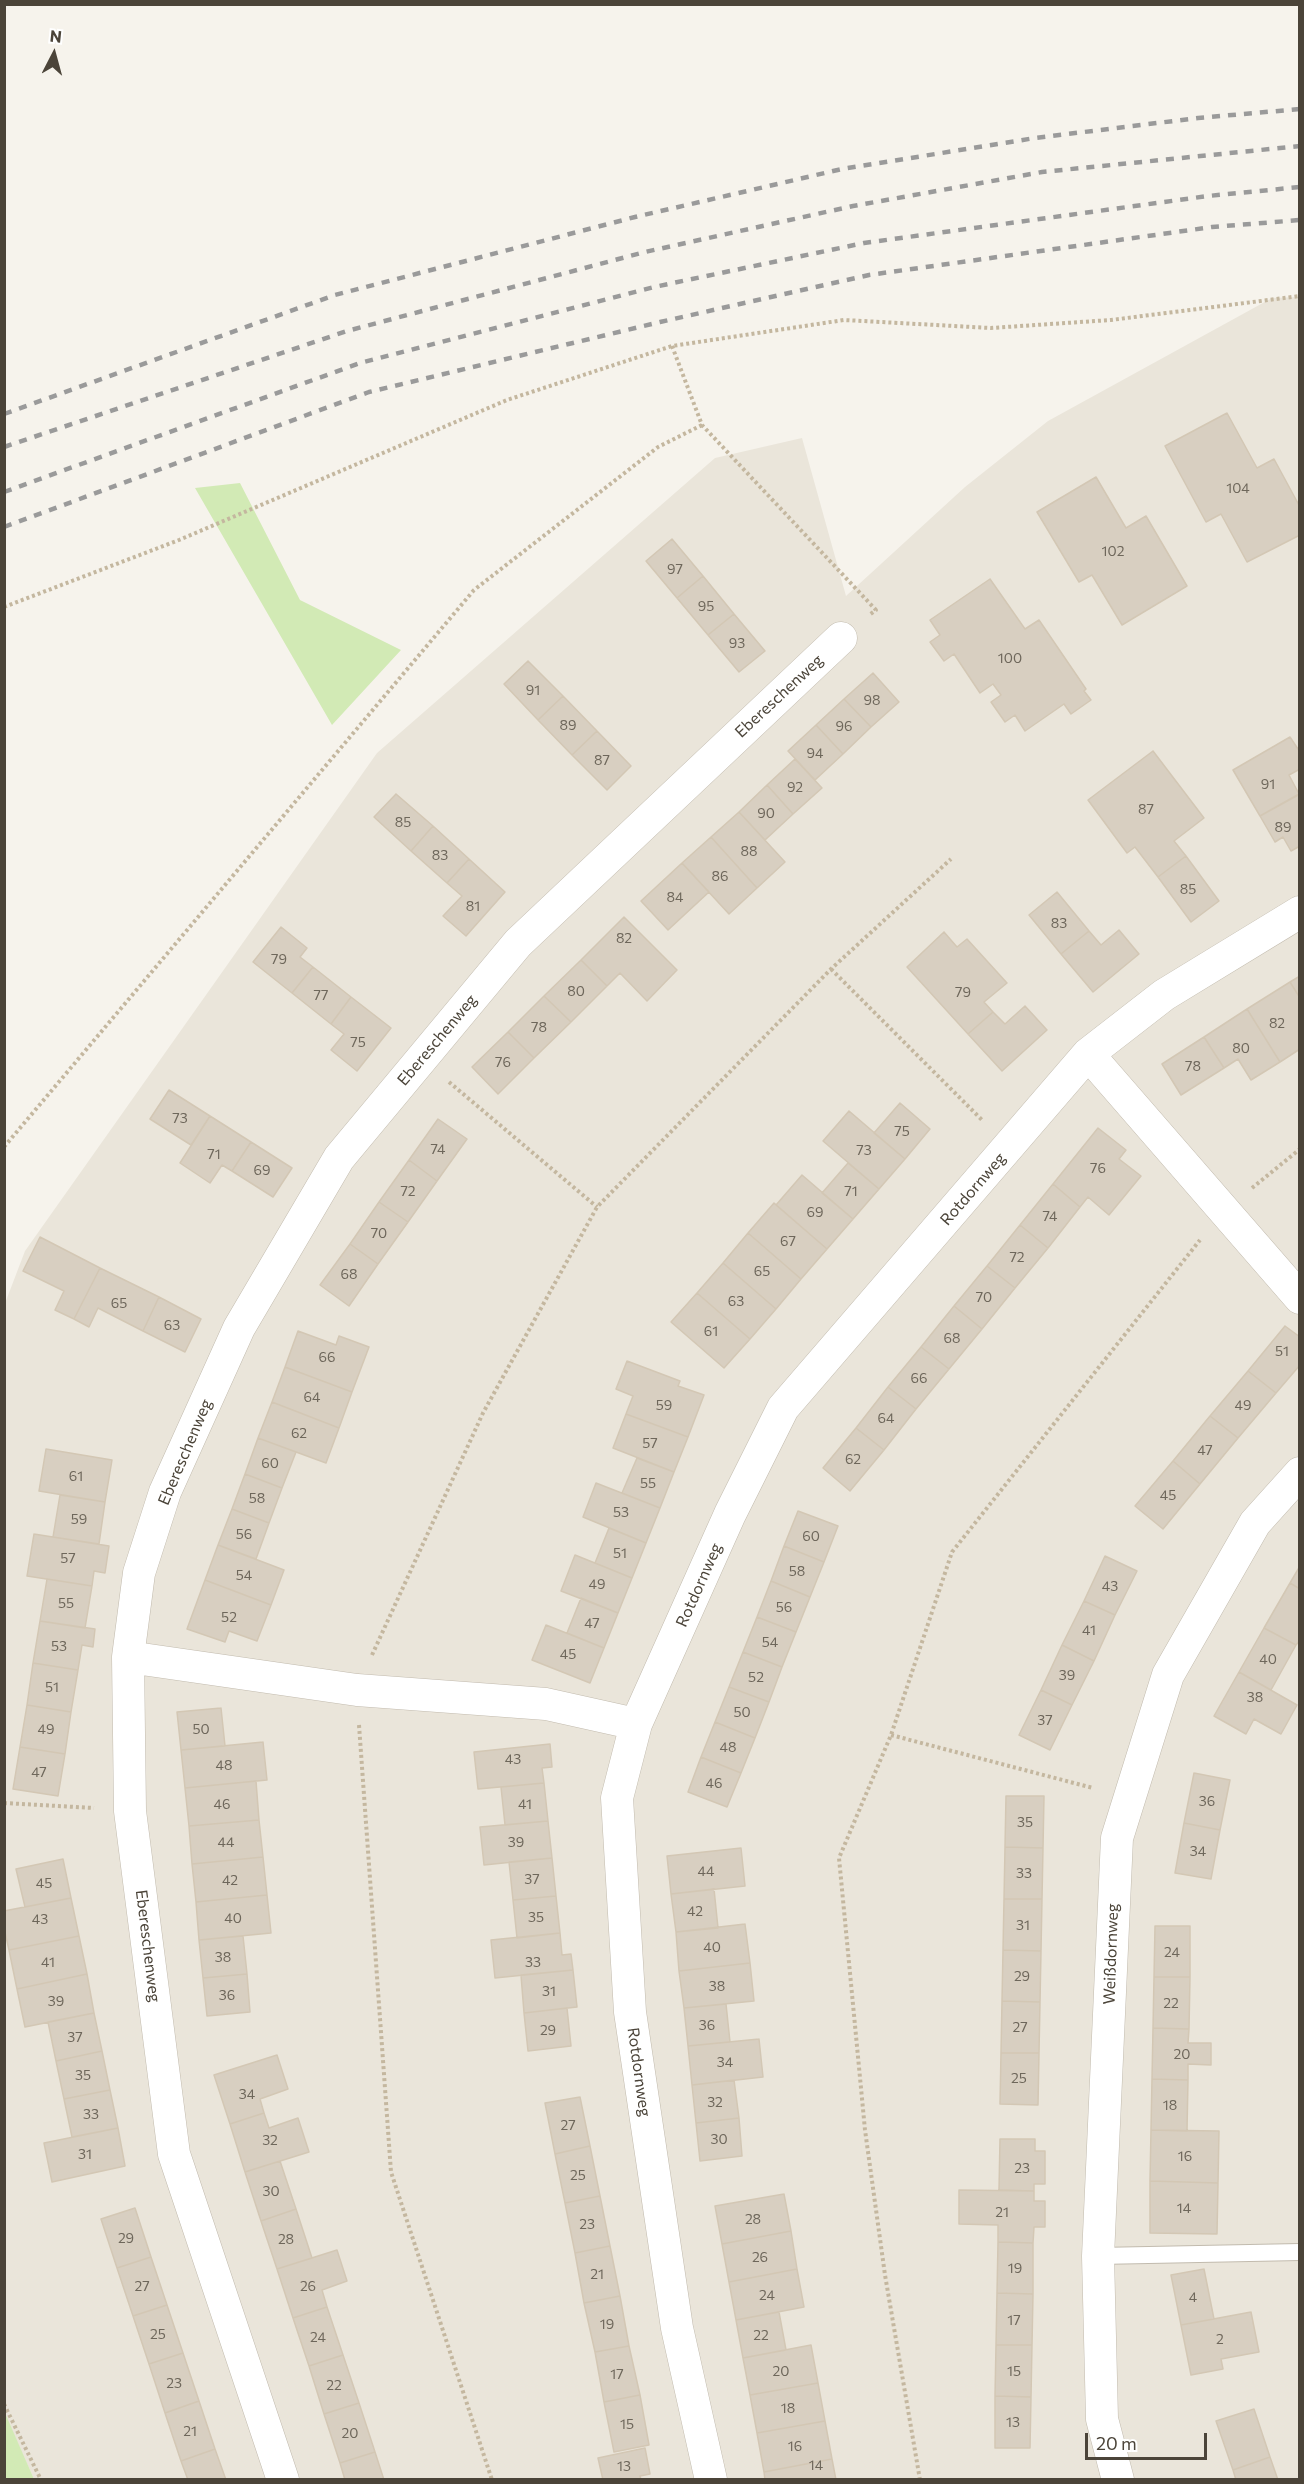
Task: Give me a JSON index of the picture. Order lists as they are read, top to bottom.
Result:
{
  "streets": {
    "street": ["Ebereschenweg", "Rotdornweg", "Weißdornweg"]
  },
  "house_numbers": [
    "104",
    "102",
    "97",
    "95",
    "93",
    "100",
    "91",
    "98",
    "89",
    "96",
    "94",
    "87",
    "91",
    "92",
    "87",
    "90",
    "85",
    "89",
    "88",
    "83",
    "86",
    "85",
    "84",
    "81",
    "83",
    "82",
    "79",
    "80",
    "79",
    "77",
    "82",
    "78",
    "75",
    "80",
    "76",
    "78",
    "73",
    "75",
    "74",
    "73",
    "71",
    "76",
    "69",
    "72",
    "71",
    "69",
    "74",
    "70",
    "67",
    "72",
    "65",
    "68",
    "70",
    "63",
    "65",
    "63",
    "61",
    "68",
    "51",
    "66",
    "66",
    "64",
    "59",
    "49",
    "64",
    "62",
    "57",
    "47",
    "62",
    "60",
    "61",
    "55",
    "45",
    "58",
    "53",
    "59",
    "56",
    "60",
    "51",
    "57",
    "58",
    "54",
    "49",
    "43",
    "55",
    "56",
    "52",
    "47",
    "41",
    "54",
    "53",
    "45",
    "40",
    "39",
    "52",
    "51",
    "38",
    "50",
    "37",
    "49",
    "50",
    "48",
    "43",
    "48",
    "47",
    "46",
    "36",
    "46",
    "41",
    "35",
    "44",
    "39",
    "34",
    "44",
    "33",
    "37",
    "42",
    "45",
    "42",
    "35",
    "40",
    "43",
    "31",
    "40",
    "24",
    "38",
    "41",
    "33",
    "29",
    "38",
    "31",
    "36",
    "39",
    "22",
    "36",
    "27",
    "29",
    "37",
    "20",
    "34",
    "35",
    "25",
    "34",
    "32",
    "18",
    "33",
    "27",
    "30",
    "32",
    "31",
    "16",
    "23",
    "25",
    "30",
    "14",
    "21",
    "28",
    "23",
    "29",
    "28",
    "26",
    "19",
    "21",
    "27",
    "26",
    "24",
    "4",
    "17",
    "19",
    "25",
    "22",
    "24",
    "2",
    "20",
    "15",
    "17",
    "23",
    "22",
    "18",
    "13",
    "15",
    "21",
    "20",
    "16",
    "14",
    "13"
  ],
  "scale_bar": "20 m",
  "north": "top"
}
